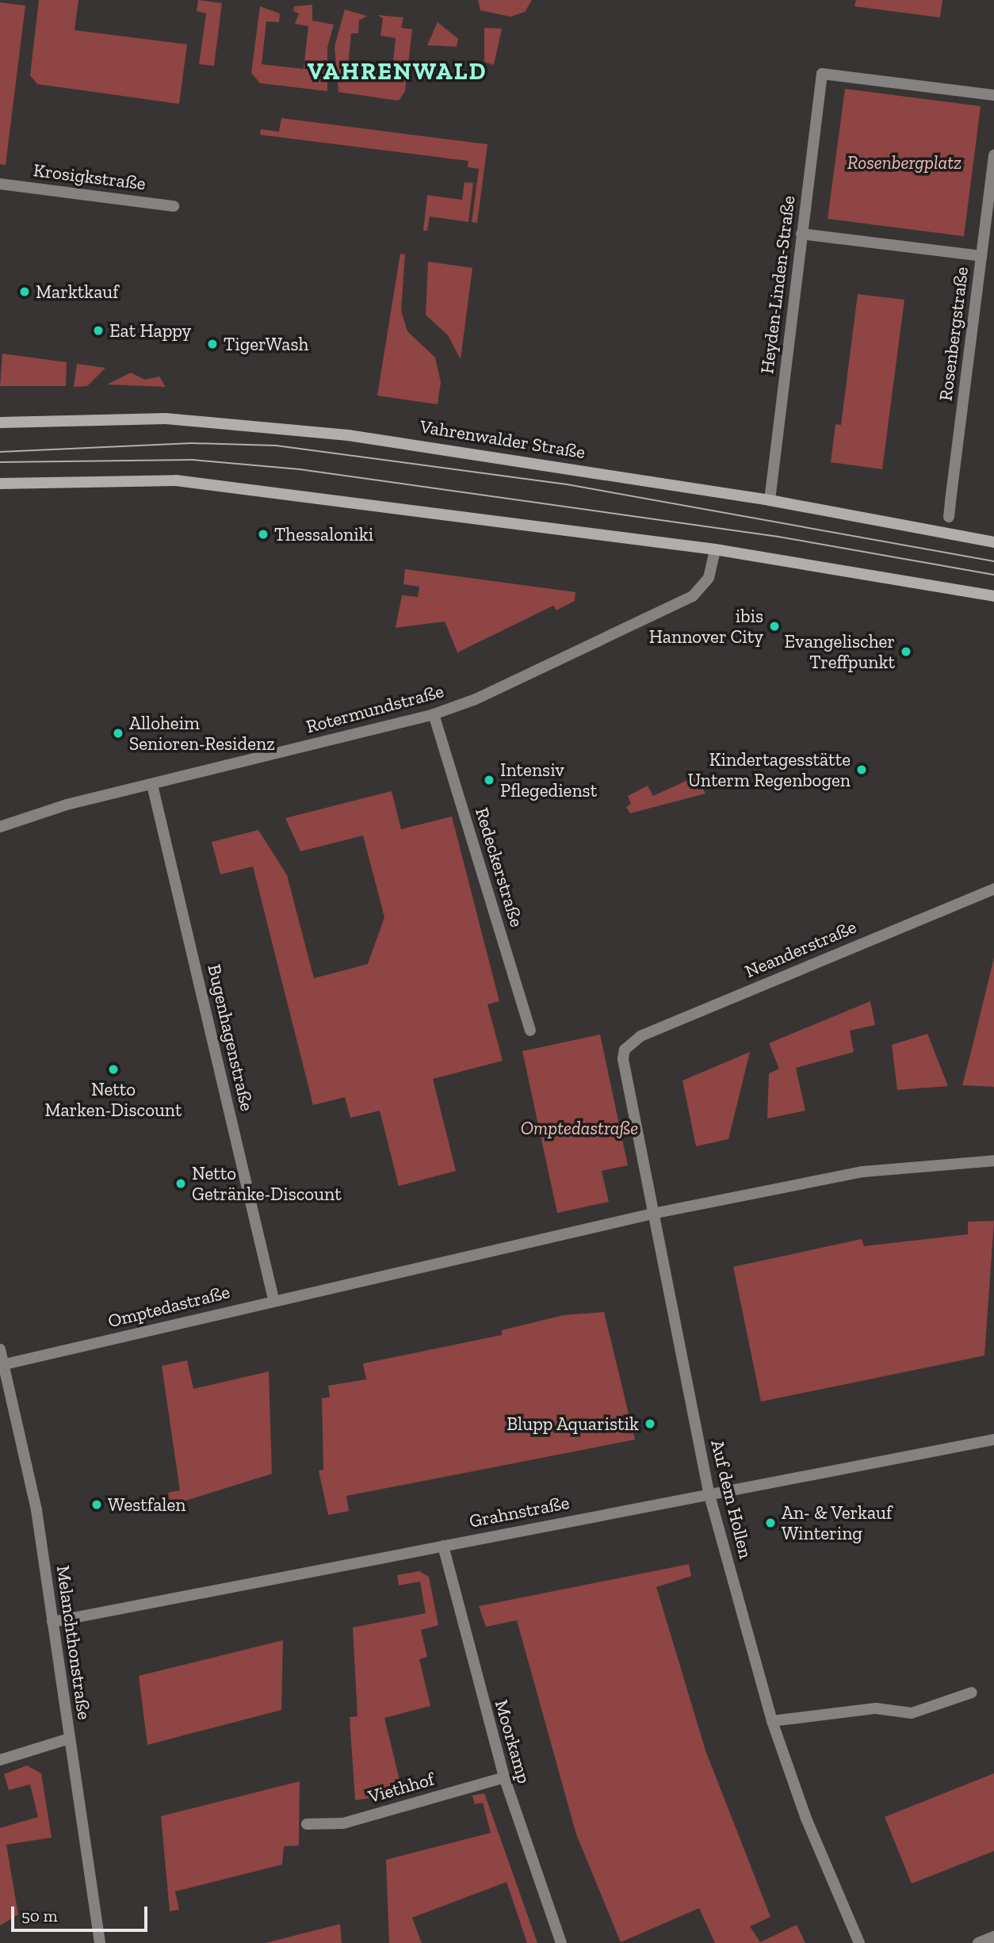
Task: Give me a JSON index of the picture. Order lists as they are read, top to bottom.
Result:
{
  "streets": {
    "main road": ["Vahrenwalder Straße"],
    "street": [
      "Krosigkstraße",
      "Heyden-Linden-Straße",
      "Rosenbergstraße",
      "Rotermundstraße",
      "Redeckerstraße",
      "Neanderstraße",
      "Bugenhagenstraße",
      "Omptedastraße",
      "Auf dem Hollen",
      "Grahnstraße",
      "Melanchthonstraße",
      "Moorkamp",
      "Viethhof"
    ]
  },
  "crossings": [
    ["Heyden-Linden-Straße", "Vahrenwalder Straße"],
    ["Rotermundstraße", "Redeckerstraße"],
    ["Rotermundstraße", "Bugenhagenstraße"],
    ["Neanderstraße", "Auf dem Hollen"],
    ["Bugenhagenstraße", "Omptedastraße"],
    ["Omptedastraße", "Auf dem Hollen"],
    ["Omptedastraße", "Melanchthonstraße"],
    ["Auf dem Hollen", "Grahnstraße"],
    ["Grahnstraße", "Melanchthonstraße"],
    ["Grahnstraße", "Moorkamp"],
    ["Moorkamp", "Viethhof"]
  ],
  "districts": ["VAHRENWALD"],
  "parks": ["Rosenbergplatz", "Omptedastraße"],
  "places": [
    "Marktkauf",
    "Eat Happy",
    "TigerWash",
    "Thessaloniki",
    "ibis Hannover City",
    "Evangelischer Treffpunkt",
    "Alloheim Senioren-Residenz",
    "Kindertagesstätte Unterm Regenbogen",
    "Intensiv Pflegedienst",
    "Netto Marken-Discount",
    "Netto Getränke-Discount",
    "Blupp Aquaristik",
    "Westfalen",
    "An- & Verkauf Wintering"
  ],
  "scale_bar": "50 m"
}
